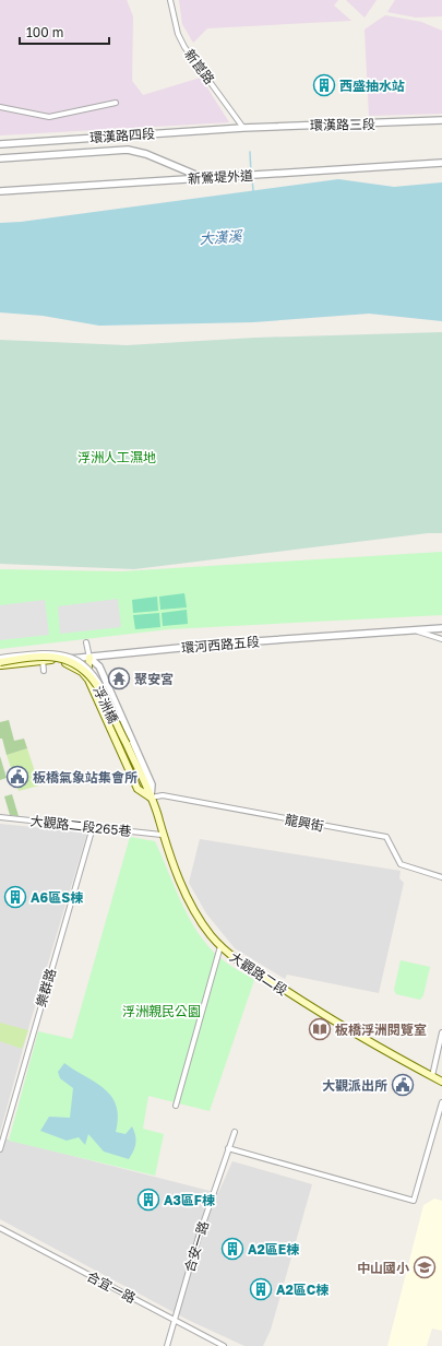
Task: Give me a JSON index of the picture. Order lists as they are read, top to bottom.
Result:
{
  "streets": {
    "main road": ["環河西路五段", "浮洲橋", "大觀路二段"],
    "street": [
      "新崑路",
      "環漢路三段",
      "環漢路四段",
      "新鶯堤外道",
      "龍興街",
      "大觀路二段265巷",
      "樂群路",
      "合安一路",
      "合宜一路"
    ]
  },
  "crossings": [
    ["新崑路", "環漢路三段"],
    ["新崑路", "環漢路四段"],
    ["環漢路三段", "環漢路四段"],
    ["浮洲橋", "龍興街"],
    ["浮洲橋", "大觀路二段"],
    ["龍興街", "大觀路二段"],
    ["大觀路二段265巷", "大觀路二段"],
    ["大觀路二段265巷", "樂群路"],
    ["合安一路", "合宜一路"]
  ],
  "water": ["大漢溪"],
  "parks": ["浮洲人工濕地", "浮洲親民公園"],
  "places": {
    "building": [
      "西盛抽水站",
      "A6區S棟",
      "A3區F棟",
      "A2區E棟",
      "A2區C棟"
    ],
    "temple": ["聚安宮"],
    "public building": ["板橋氣象站集會所", "大觀派出所"],
    "library": ["板橋浮洲閱覽室"],
    "school or university": ["中山國小"]
  },
  "scale_bar": "100 m"
}
